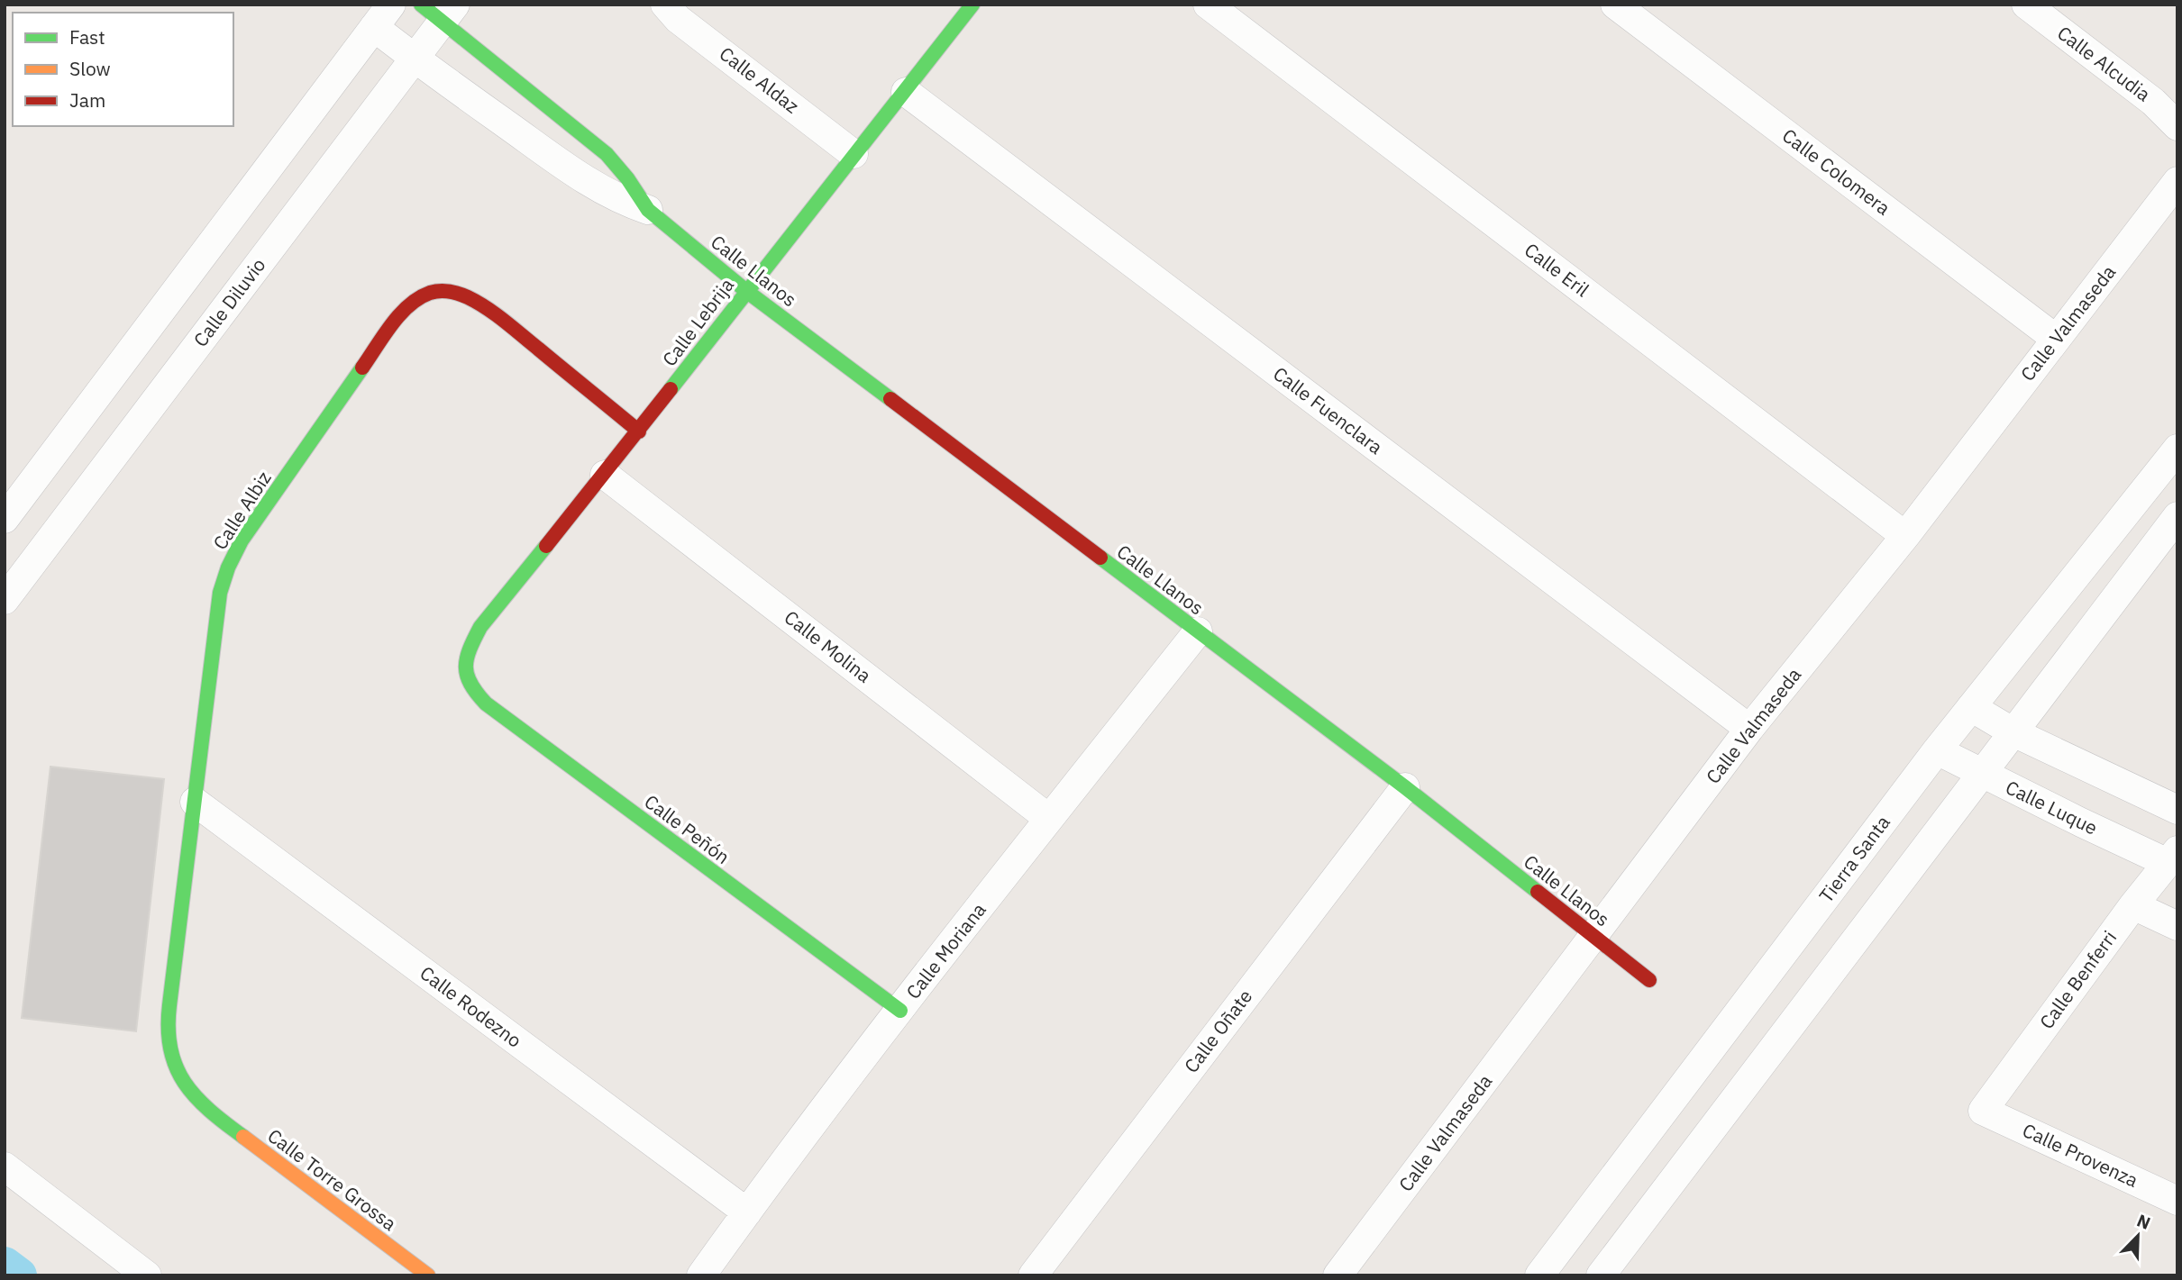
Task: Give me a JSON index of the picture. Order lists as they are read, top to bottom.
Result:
{
  "streets": {
    "street": [
      "Calle Alcudia",
      "Calle Aldaz",
      "Calle Colomera",
      "Calle Eril",
      "Calle Llanos",
      "Calle Diluvio",
      "Calle Lebrija",
      "Calle Valmaseda",
      "Calle Fuenclara",
      "Calle Albiz",
      "Calle Molina",
      "Calle Luque",
      "Calle Peñón",
      "Tierra Santa",
      "Calle Moriana",
      "Calle Benferri",
      "Calle Rodezno",
      "Calle Oñate",
      "Calle Provenza",
      "Calle Torre Grossa"
    ]
  },
  "crossings": [
    ["Calle Aldaz", "Calle Lebrija"],
    ["Calle Colomera", "Calle Valmaseda"],
    ["Calle Eril", "Calle Valmaseda"],
    ["Calle Llanos", "Calle Diluvio"],
    ["Calle Llanos", "Calle Lebrija"],
    ["Calle Llanos", "Calle Valmaseda"],
    ["Calle Llanos", "Calle Moriana"],
    ["Calle Llanos", "Calle Oñate"],
    ["Calle Lebrija", "Calle Fuenclara"],
    ["Calle Lebrija", "Calle Albiz"],
    ["Calle Lebrija", "Calle Molina"],
    ["Calle Lebrija", "Calle Peñón"],
    ["Calle Valmaseda", "Calle Fuenclara"],
    ["Calle Albiz", "Calle Rodezno"],
    ["Calle Albiz", "Calle Torre Grossa"],
    ["Calle Molina", "Calle Moriana"],
    ["Calle Luque", "Tierra Santa"],
    ["Calle Luque", "Calle Benferri"],
    ["Calle Peñón", "Calle Moriana"],
    ["Calle Moriana", "Calle Rodezno"],
    ["Calle Benferri", "Calle Provenza"]
  ],
  "legend": ["Fast", "Slow", "Jam"],
  "north": "top right"
}
